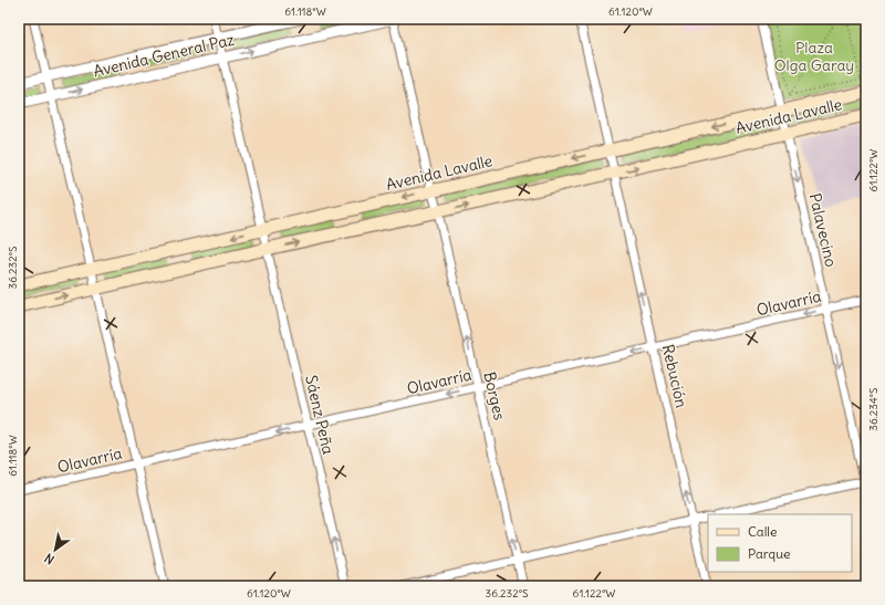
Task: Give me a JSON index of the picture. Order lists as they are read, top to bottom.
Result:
{
  "streets": {
    "main road": ["Avenida Lavalle"],
    "street": [
      "Avenida General Paz",
      "Palavecino",
      "Olavarría",
      "Rebución",
      "Borges",
      "Sáenz Peña"
    ]
  },
  "crossings": [
    ["Avenida General Paz", "Borges"],
    ["Avenida General Paz", "Sáenz Peña"],
    ["Avenida Lavalle", "Palavecino"],
    ["Avenida Lavalle", "Rebución"],
    ["Avenida Lavalle", "Borges"],
    ["Avenida Lavalle", "Sáenz Peña"],
    ["Palavecino", "Olavarría"],
    ["Olavarría", "Rebución"],
    ["Olavarría", "Borges"],
    ["Olavarría", "Sáenz Peña"]
  ],
  "one_way": [
    "Palavecino",
    "Olavarría",
    "Rebución",
    "Borges"
  ],
  "parks": ["Plaza Olga Garay"],
  "legend": ["Calle", "Parque"],
  "north": "bottom left",
  "coordinates": [
    "61.118°W",
    "61.120°W",
    "61.122°W",
    "36.232°S",
    "36.234°S"
  ]
}
